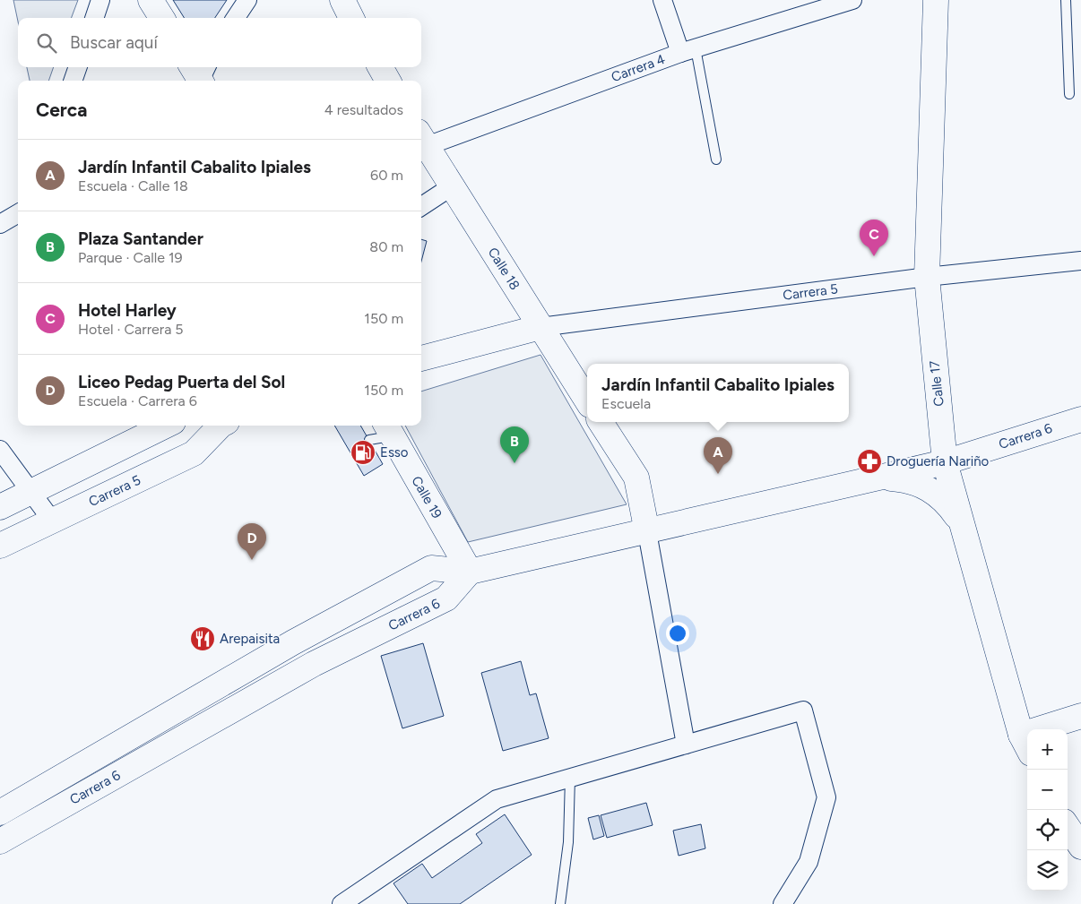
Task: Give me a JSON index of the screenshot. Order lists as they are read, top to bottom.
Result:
{
  "streets": {
    "main road": [
      "Calle 18",
      "Carrera 5",
      "Calle 17",
      "Carrera 6",
      "Calle 19"
    ],
    "street": ["Carrera 4"]
  },
  "crossings": [
    ["Carrera 4", "Calle 18"],
    ["Calle 18", "Carrera 5"],
    ["Carrera 5", "Calle 17"],
    ["Calle 17", "Carrera 6"],
    ["Carrera 6", "Calle 19"]
  ],
  "places": {
    "fuel station": ["Esso"],
    "pharmacy": ["Droguería Nariño"],
    "restaurant": ["Arepaisita"]
  },
  "page": {
    "search": "Buscar aquí",
    "heading": ["Cerca", "4 resultados"],
    "list": [
      {
        "mark": "A",
        "name": "Jardín Infantil Cabalito Ipiales",
        "note": "Escuela · Calle 18",
        "value": "60 m"
      },
      {
        "mark": "B",
        "name": "Plaza Santander",
        "note": "Parque · Calle 19",
        "value": "80 m"
      },
      {
        "mark": "C",
        "name": "Hotel Harley",
        "note": "Hotel · Carrera 5",
        "value": "150 m"
      },
      {
        "mark": "D",
        "name": "Liceo Pedag Puerta del Sol",
        "note": "Escuela · Carrera 6",
        "value": "150 m"
      }
    ],
    "pins": [
      "C",
      "B",
      "A",
      "D"
    ],
    "popup": ["Jardín Infantil Cabalito Ipiales", "Escuela"],
    "map_buttons": ["+", "−"]
  }
}
